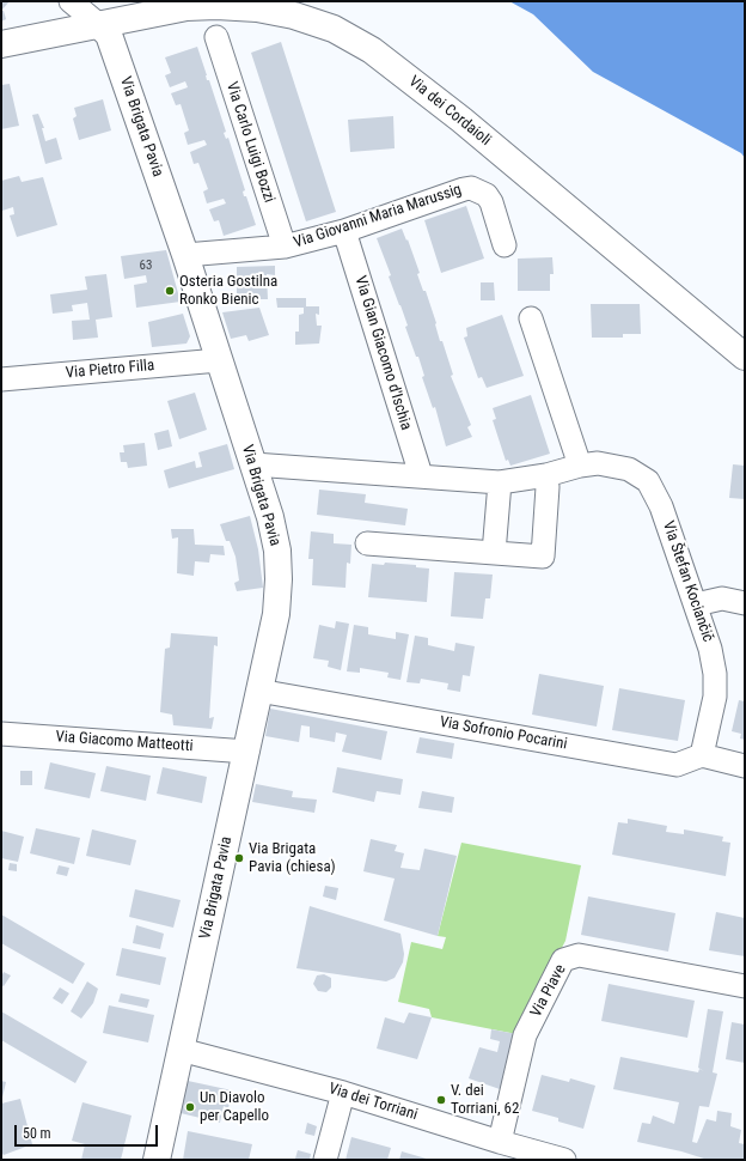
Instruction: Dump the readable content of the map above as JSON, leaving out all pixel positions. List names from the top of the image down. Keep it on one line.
{"streets":{"street":["Via dei Cordaioli","Via Brigata Pavia","Via Carlo Luigi Bozzi","Via Giovanni Maria Marussig","Via Gian Giacomo d'Ischia","Via Pietro Filla","Via Štefan Kociančič","Via Sofronio Pocarini","Via Giacomo Matteotti","Via Piave","Via dei Torriani"]},"crossings":[["Via dei Cordaioli","Via Brigata Pavia"],["Via Brigata Pavia","Via Giovanni Maria Marussig"],["Via Brigata Pavia","Via Pietro Filla"],["Via Brigata Pavia","Via Štefan Kociančič"],["Via Brigata Pavia","Via Sofronio Pocarini"],["Via Brigata Pavia","Via Giacomo Matteotti"],["Via Brigata Pavia","Via dei Torriani"],["Via Carlo Luigi Bozzi","Via Giovanni Maria Marussig"],["Via Giovanni Maria Marussig","Via Gian Giacomo d'Ischia"],["Via Gian Giacomo d'Ischia","Via Štefan Kociančič"],["Via Štefan Kociančič","Via Sofronio Pocarini"],["Via Piave","Via dei Torriani"]],"places":["Osteria Gostilna Ronko Bienic","Via Brigata Pavia (chiesa)","V. dei Torriani, 62","Un Diavolo per Capello"],"house_numbers":["63"],"scale_bar":"50 m"}
